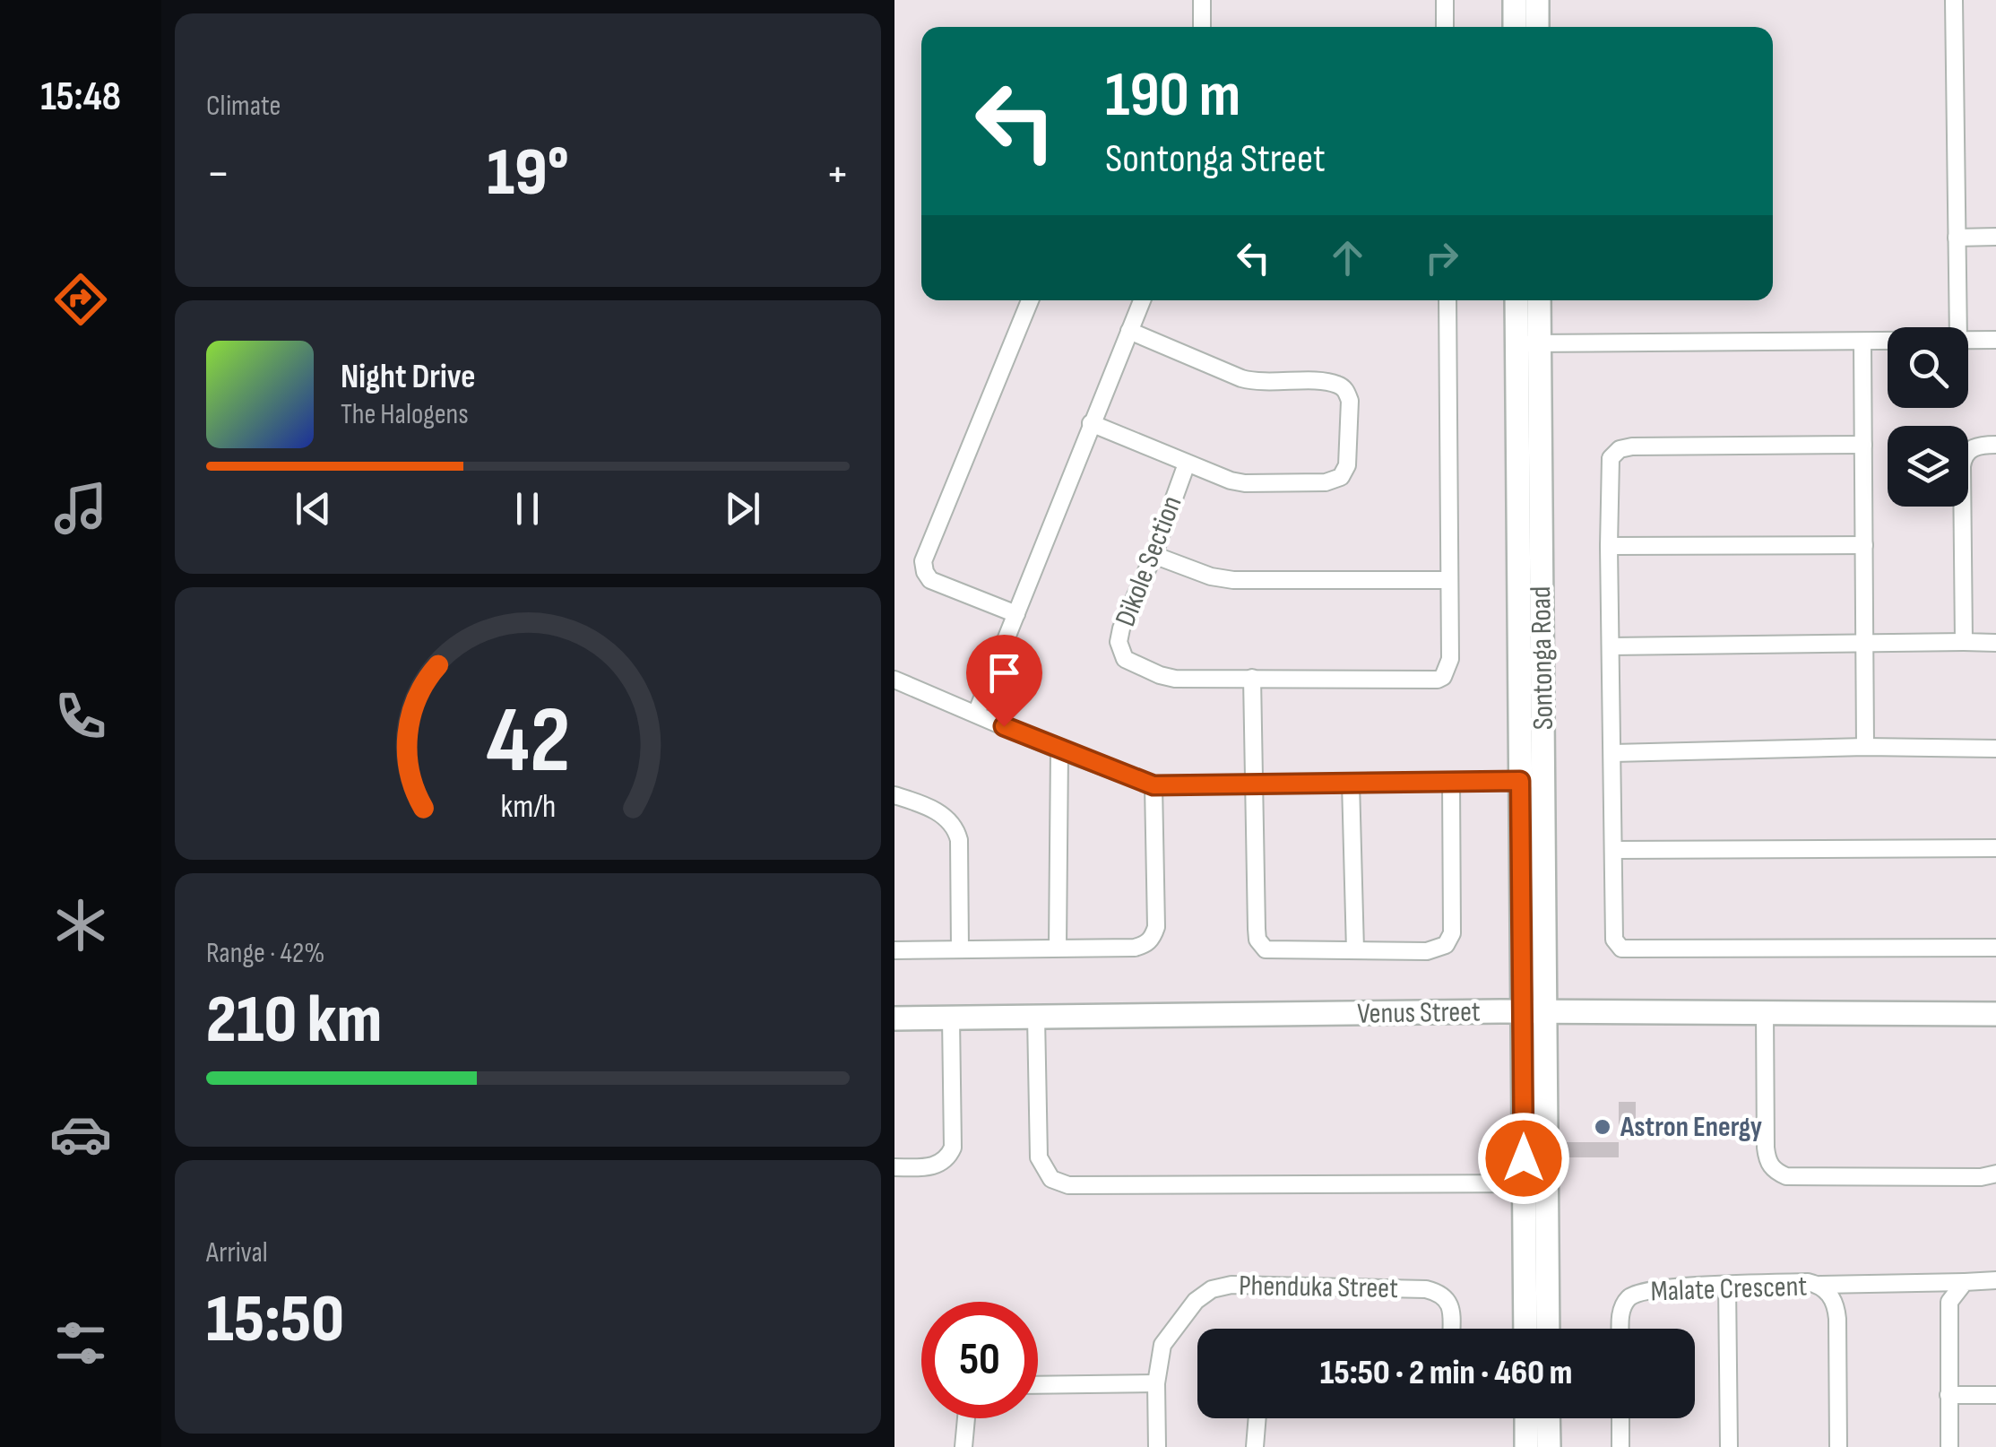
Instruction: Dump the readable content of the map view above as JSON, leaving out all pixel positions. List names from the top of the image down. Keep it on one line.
{"streets":{"main road":["Sontonga Road","Venus Street"],"street":["Dikole Section","Phenduka Street","Malate Crescent"]},"crossings":[["Sontonga Road","Venus Street"]],"places":["Astron Energy"],"page":{"tabs":"15:48","tile":["Climate",["Range · 42%","210 km"],["Arrival","15:50"]],"turn":["190 m","Sontonga Street"],"heat":["−","19°","+"],"song":["Night Drive","The Halogens"],"limit":"50","trip":"15:50 · 2 min · 460 m","gauge":["42","km/h"]}}
